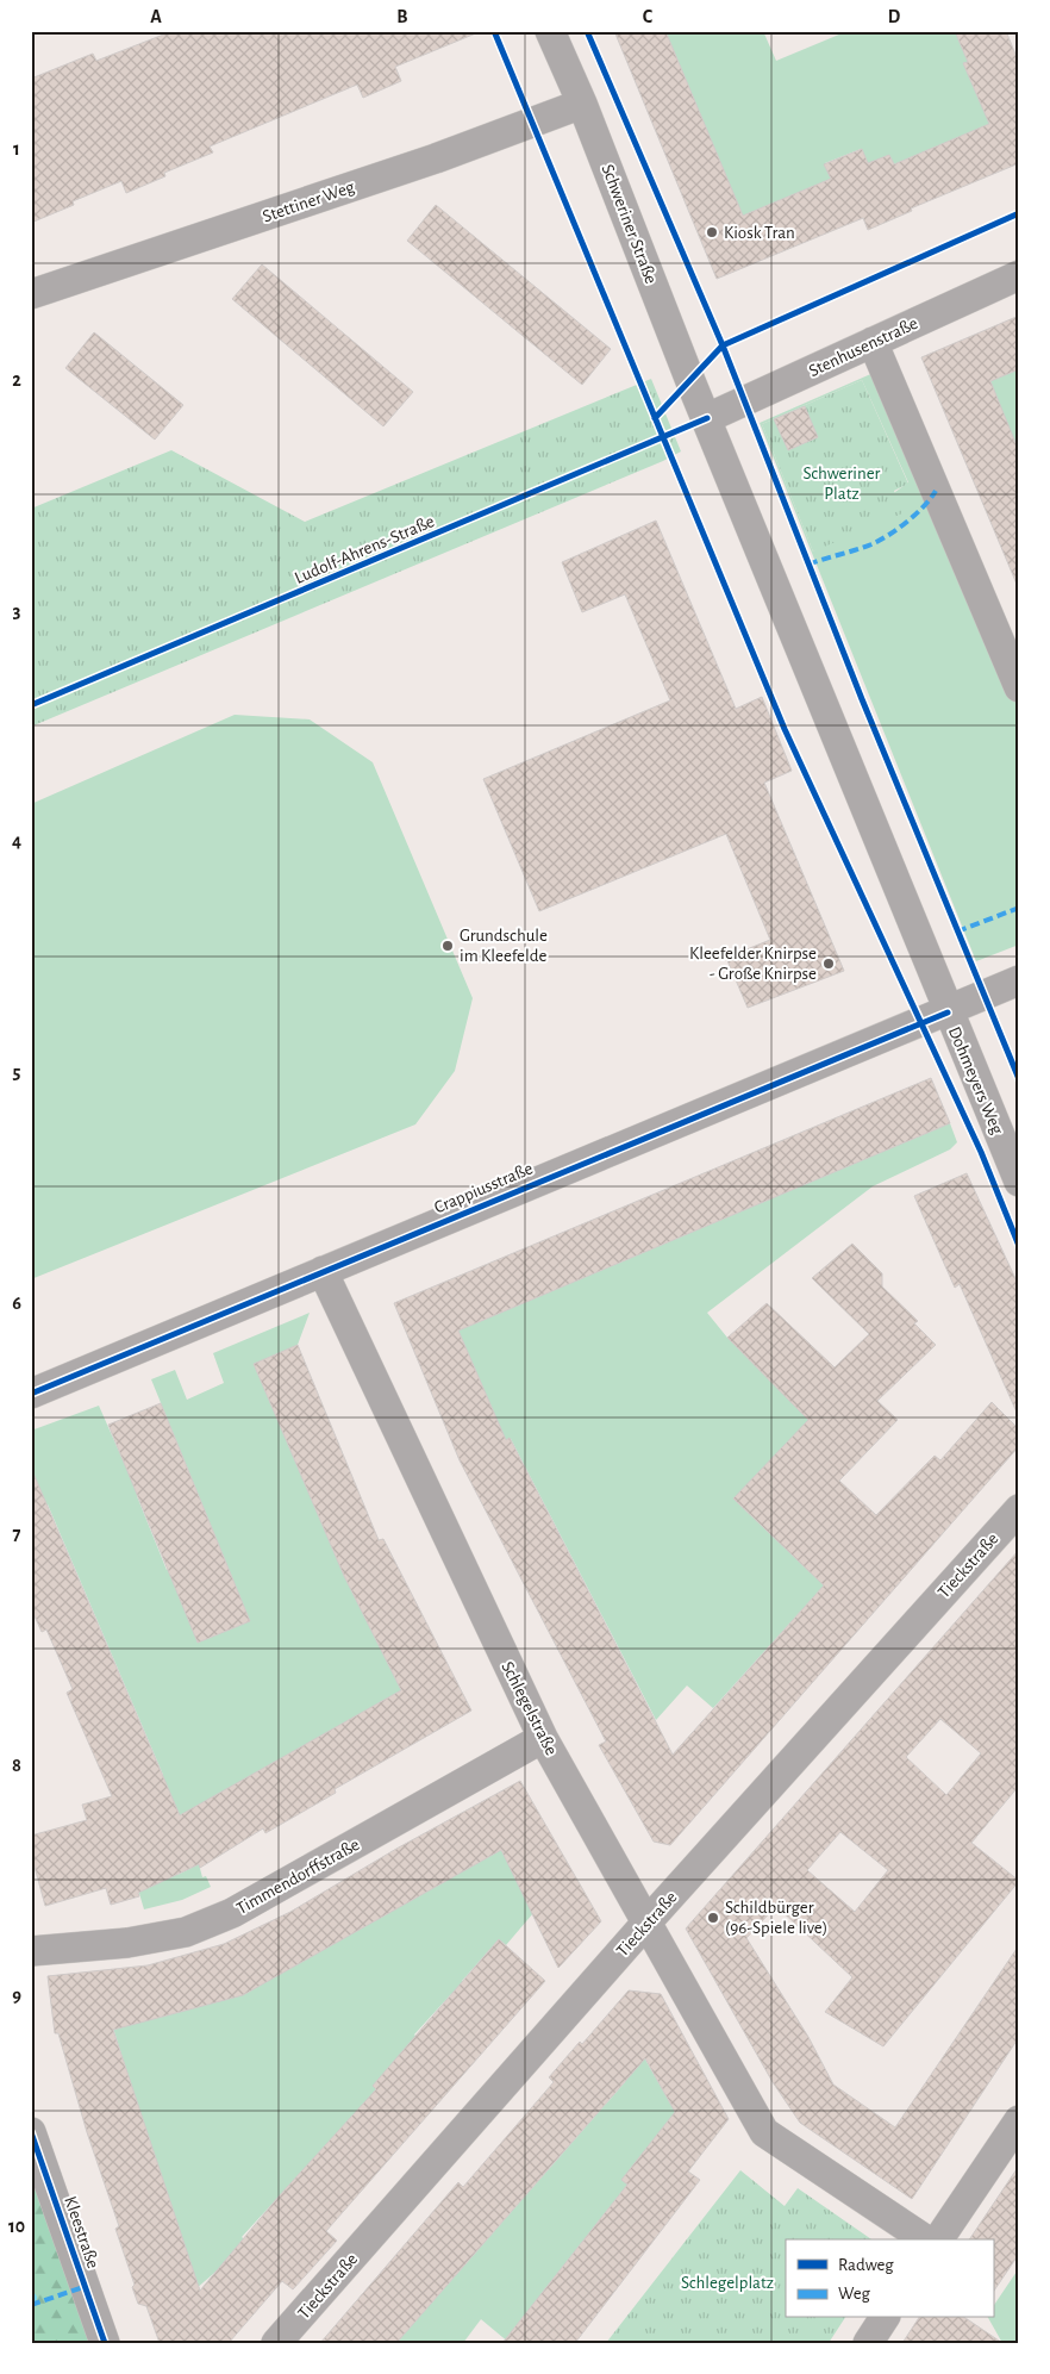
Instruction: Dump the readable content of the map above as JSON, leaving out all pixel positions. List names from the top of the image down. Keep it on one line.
{"streets":{"street":["Stettiner Weg","Schweriner Straße","Stenhusenstraße","Dohmeyers Weg","Crappiusstraße","Tieckstraße","Schlegelstraße","Timmendorffstraße","Kleestraße"],"cycle path":["Ludolf-Ahrens-Straße"]},"crossings":[["Stettiner Weg","Schweriner Straße"],["Schweriner Straße","Stenhusenstraße"],["Dohmeyers Weg","Crappiusstraße"],["Crappiusstraße","Schlegelstraße"],["Tieckstraße","Schlegelstraße"],["Schlegelstraße","Timmendorffstraße"]],"parks":["Schweriner Platz","Schlegelplatz"],"places":["Kiosk Tran","Grundschule im Kleefelde","Kleefelder Knirpse - Große Knirpse","Schildbürger (96-Spiele live)"],"legend":["Radweg","Weg"],"grid":{"columns":["A","B","C","D"],"rows":["1","2","3","4","5","6","7","8","9","10"]}}
